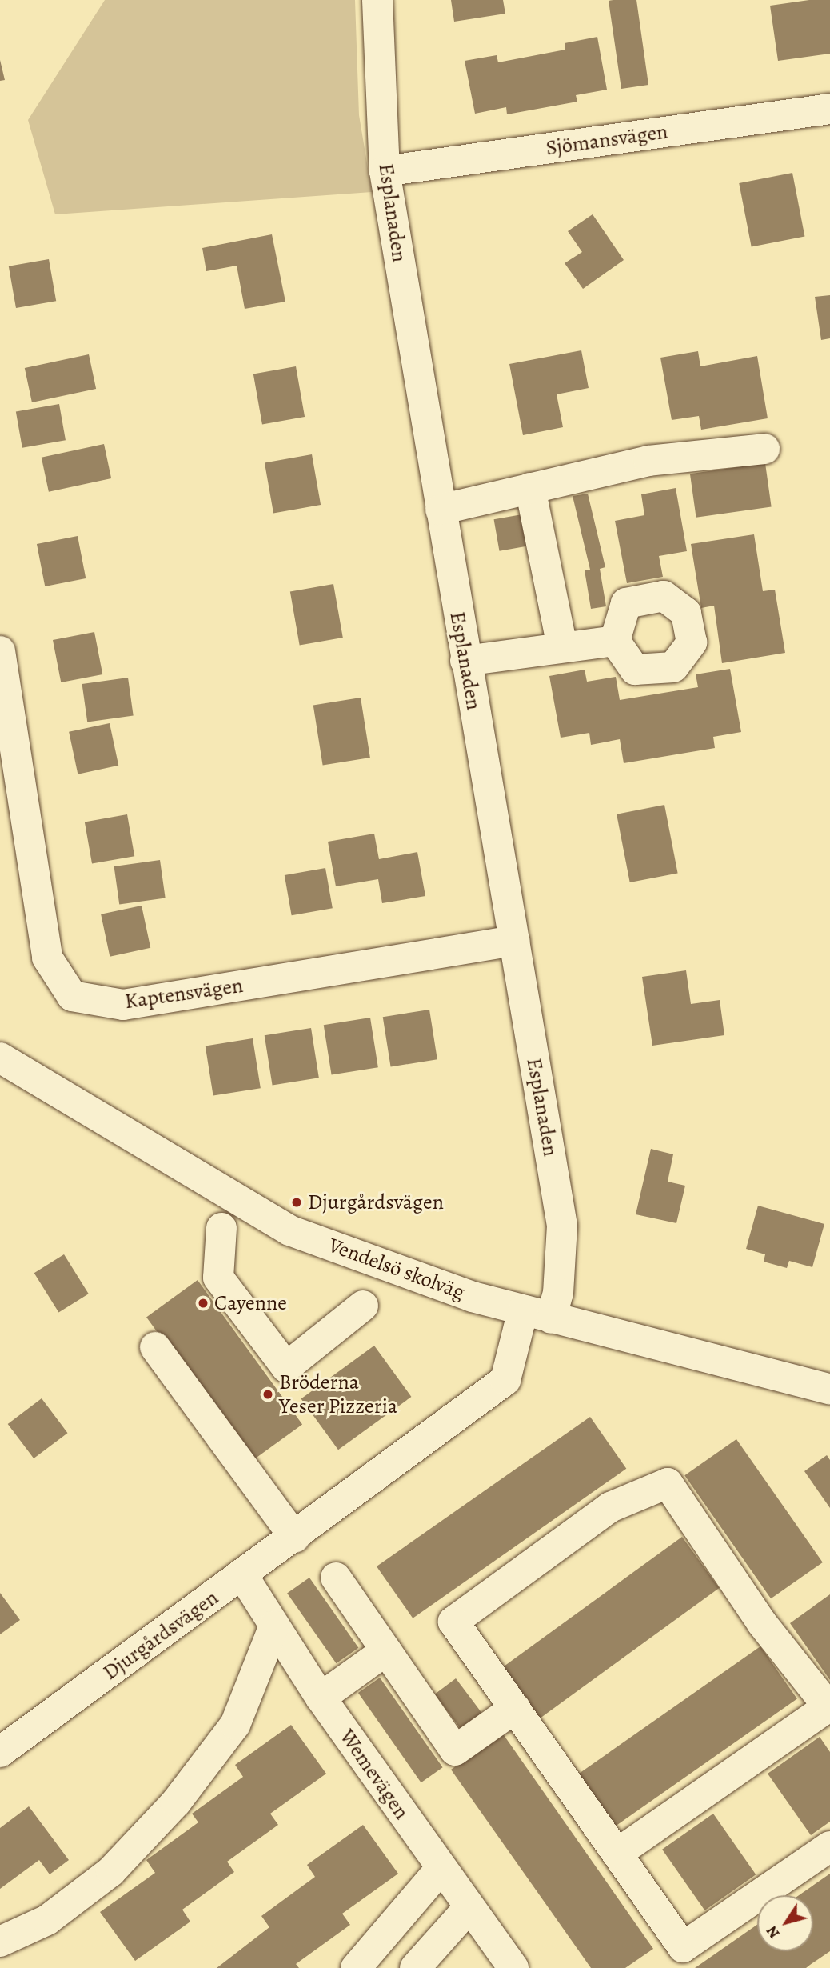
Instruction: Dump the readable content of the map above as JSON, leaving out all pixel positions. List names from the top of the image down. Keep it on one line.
{"streets":{"street":["Sjömansvägen","Esplanaden","Kaptensvägen","Vendelsö skolväg","Djurgårdsvägen","Wemevägen"]},"crossings":[["Sjömansvägen","Esplanaden"],["Esplanaden","Kaptensvägen"],["Esplanaden","Vendelsö skolväg"],["Esplanaden","Djurgårdsvägen"],["Vendelsö skolväg","Djurgårdsvägen"],["Djurgårdsvägen","Wemevägen"]],"places":["Djurgårdsvägen","Cayenne","Bröderna Yeser Pizzeria"],"north":"bottom left"}
